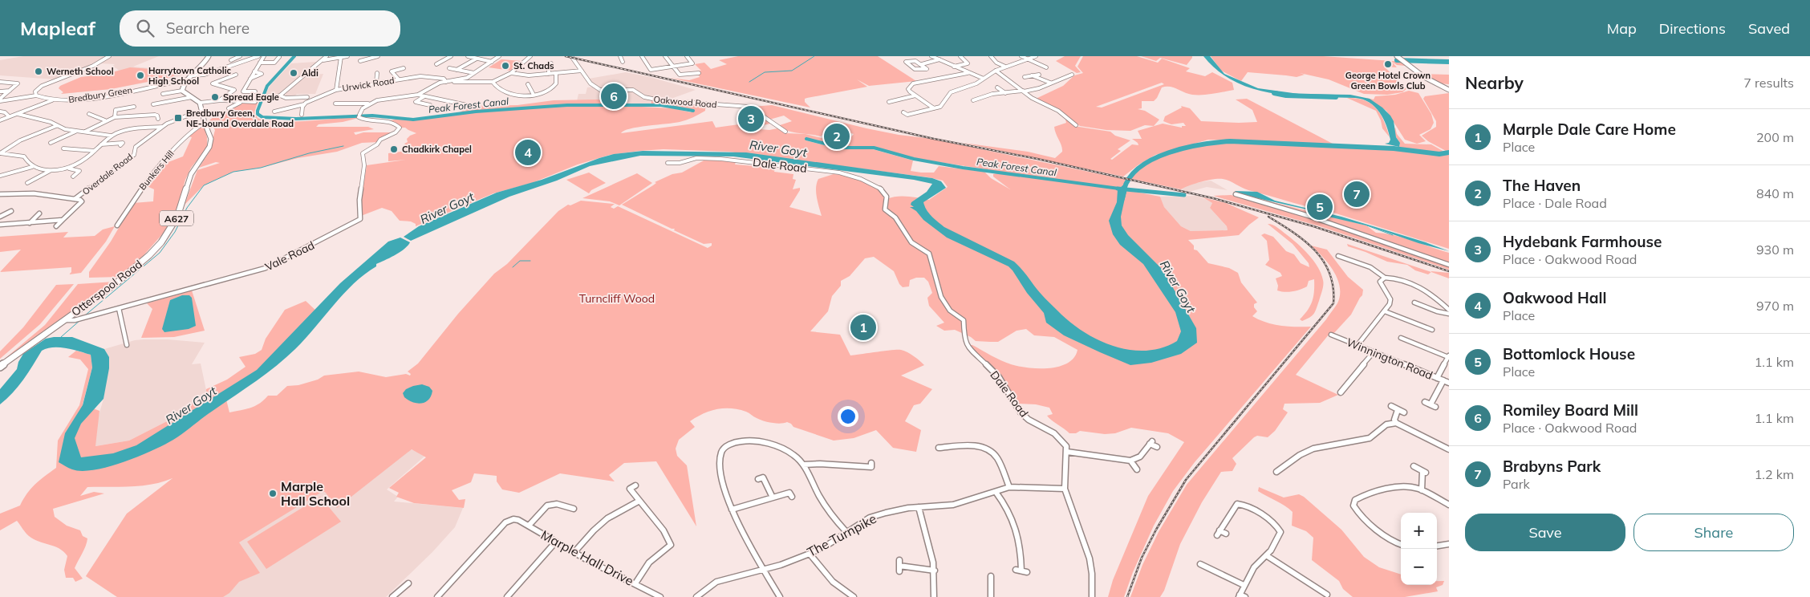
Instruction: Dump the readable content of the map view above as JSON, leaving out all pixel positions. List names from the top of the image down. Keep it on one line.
{"streets":{"main road":["A627","Otterspool Road"],"street":["Urwick Road","Bredbury Green","Oakwood Road","Dale Road","Bunkers Hill","Overdale Road","Vale Road","Winnington Road","The Turnpike","Marple Hall Drive"]},"crossings":[["Bunkers Hill","A627"],["Bunkers Hill","Otterspool Road"],["Overdale Road","A627"],["A627","Otterspool Road"],["Vale Road","Otterspool Road"]],"water":["Peak Forest Canal","River Goyt"],"parks":["Turncliff Wood"],"places":{"other":["George Hotel Crown Green Bowls Club","St. Chads","Werneth School","Aldi","Harrytown Catholic High School","Spread Eagle","Chadkirk Chapel","Marple Hall School"],"transit":["Bredbury Green, NE-bound Overdale Road"]},"page":{"header":"Mapleaf","search":"Search here","nav":["Map","Directions","Saved"],"heading":["Nearby","7 results"],"pins":["6","3","2","4","7","5","1"],"list":[{"mark":"1","name":"Marple Dale Care Home","note":"Place","value":"200 m"},{"mark":"2","name":"The Haven","note":"Place · Dale Road","value":"840 m"},{"mark":"3","name":"Hydebank Farmhouse","note":"Place · Oakwood Road","value":"930 m"},{"mark":"4","name":"Oakwood Hall","note":"Place","value":"970 m"},{"mark":"5","name":"Bottomlock House","note":"Place","value":"1.1 km"},{"mark":"6","name":"Romiley Board Mill","note":"Place · Oakwood Road","value":"1.1 km"},{"mark":"7","name":"Brabyns Park","note":"Park","value":"1.2 km"}],"buttons":["Save","Share"],"map_buttons":["+","−"]}}
